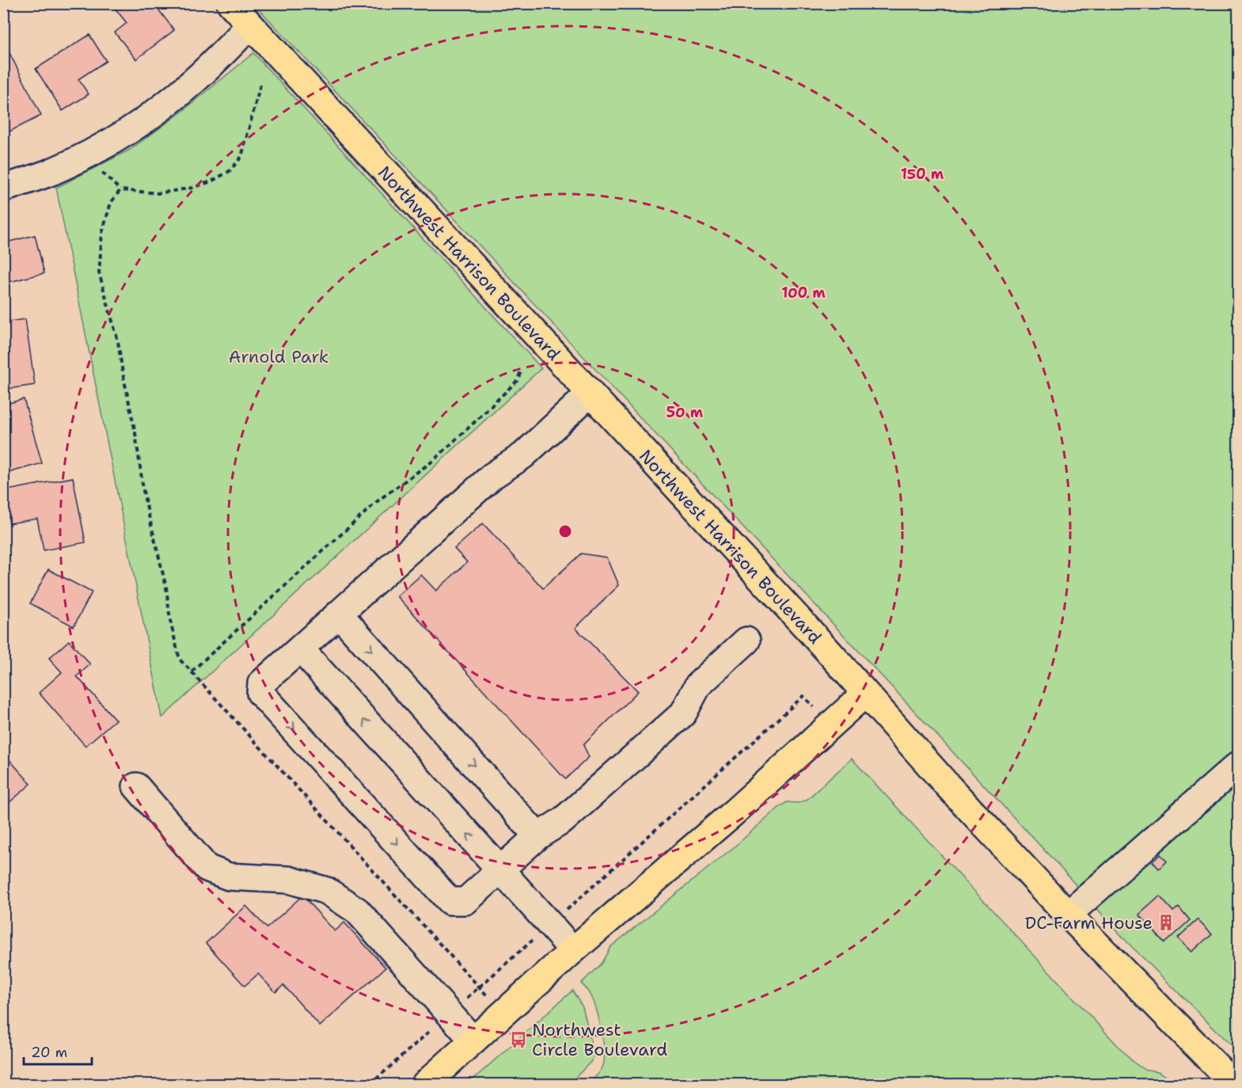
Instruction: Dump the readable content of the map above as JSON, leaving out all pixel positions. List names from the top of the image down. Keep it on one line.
{"streets":{"main road":["Northwest Harrison Boulevard"]},"parks":["Arnold Park"],"places":{"building":["DC-Farm House"],"bus stop":["Northwest Circle Boulevard"]},"scale_bar":"20 m","rings":["150 m","100 m","50 m"]}
